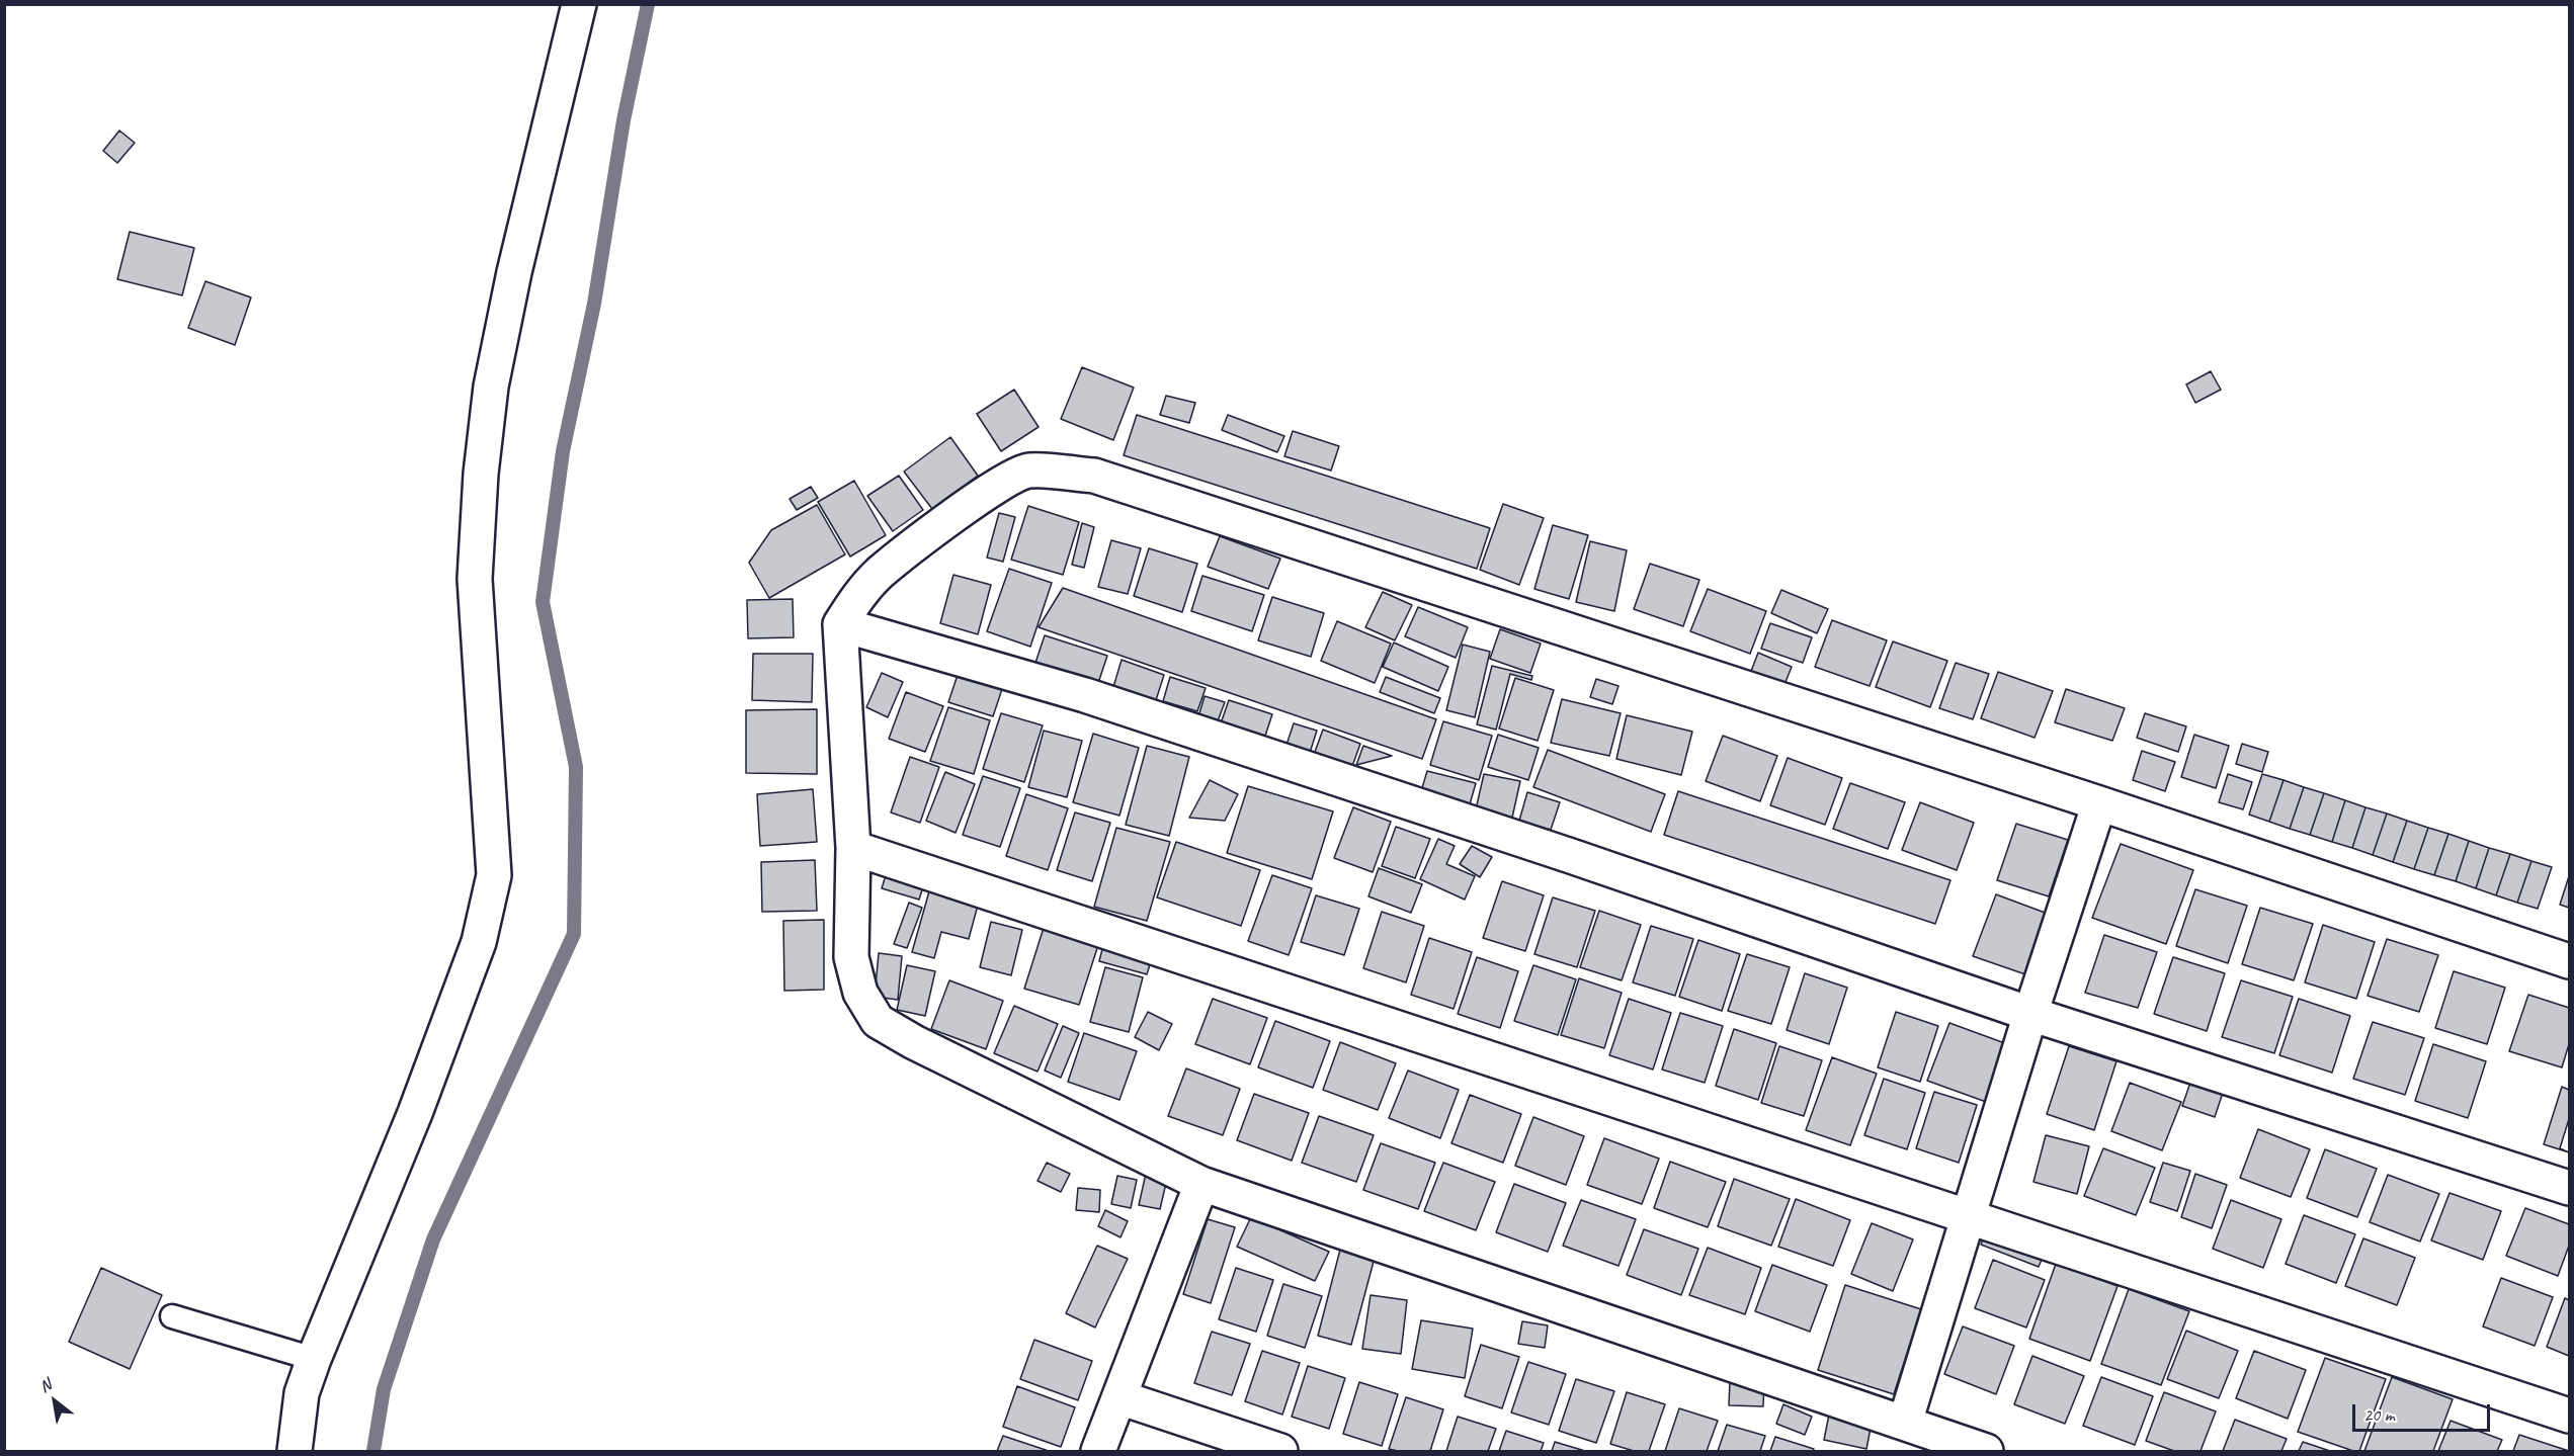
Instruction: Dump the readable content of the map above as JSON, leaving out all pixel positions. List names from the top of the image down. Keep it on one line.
{"scale_bar":"20 m","north":"top left"}
